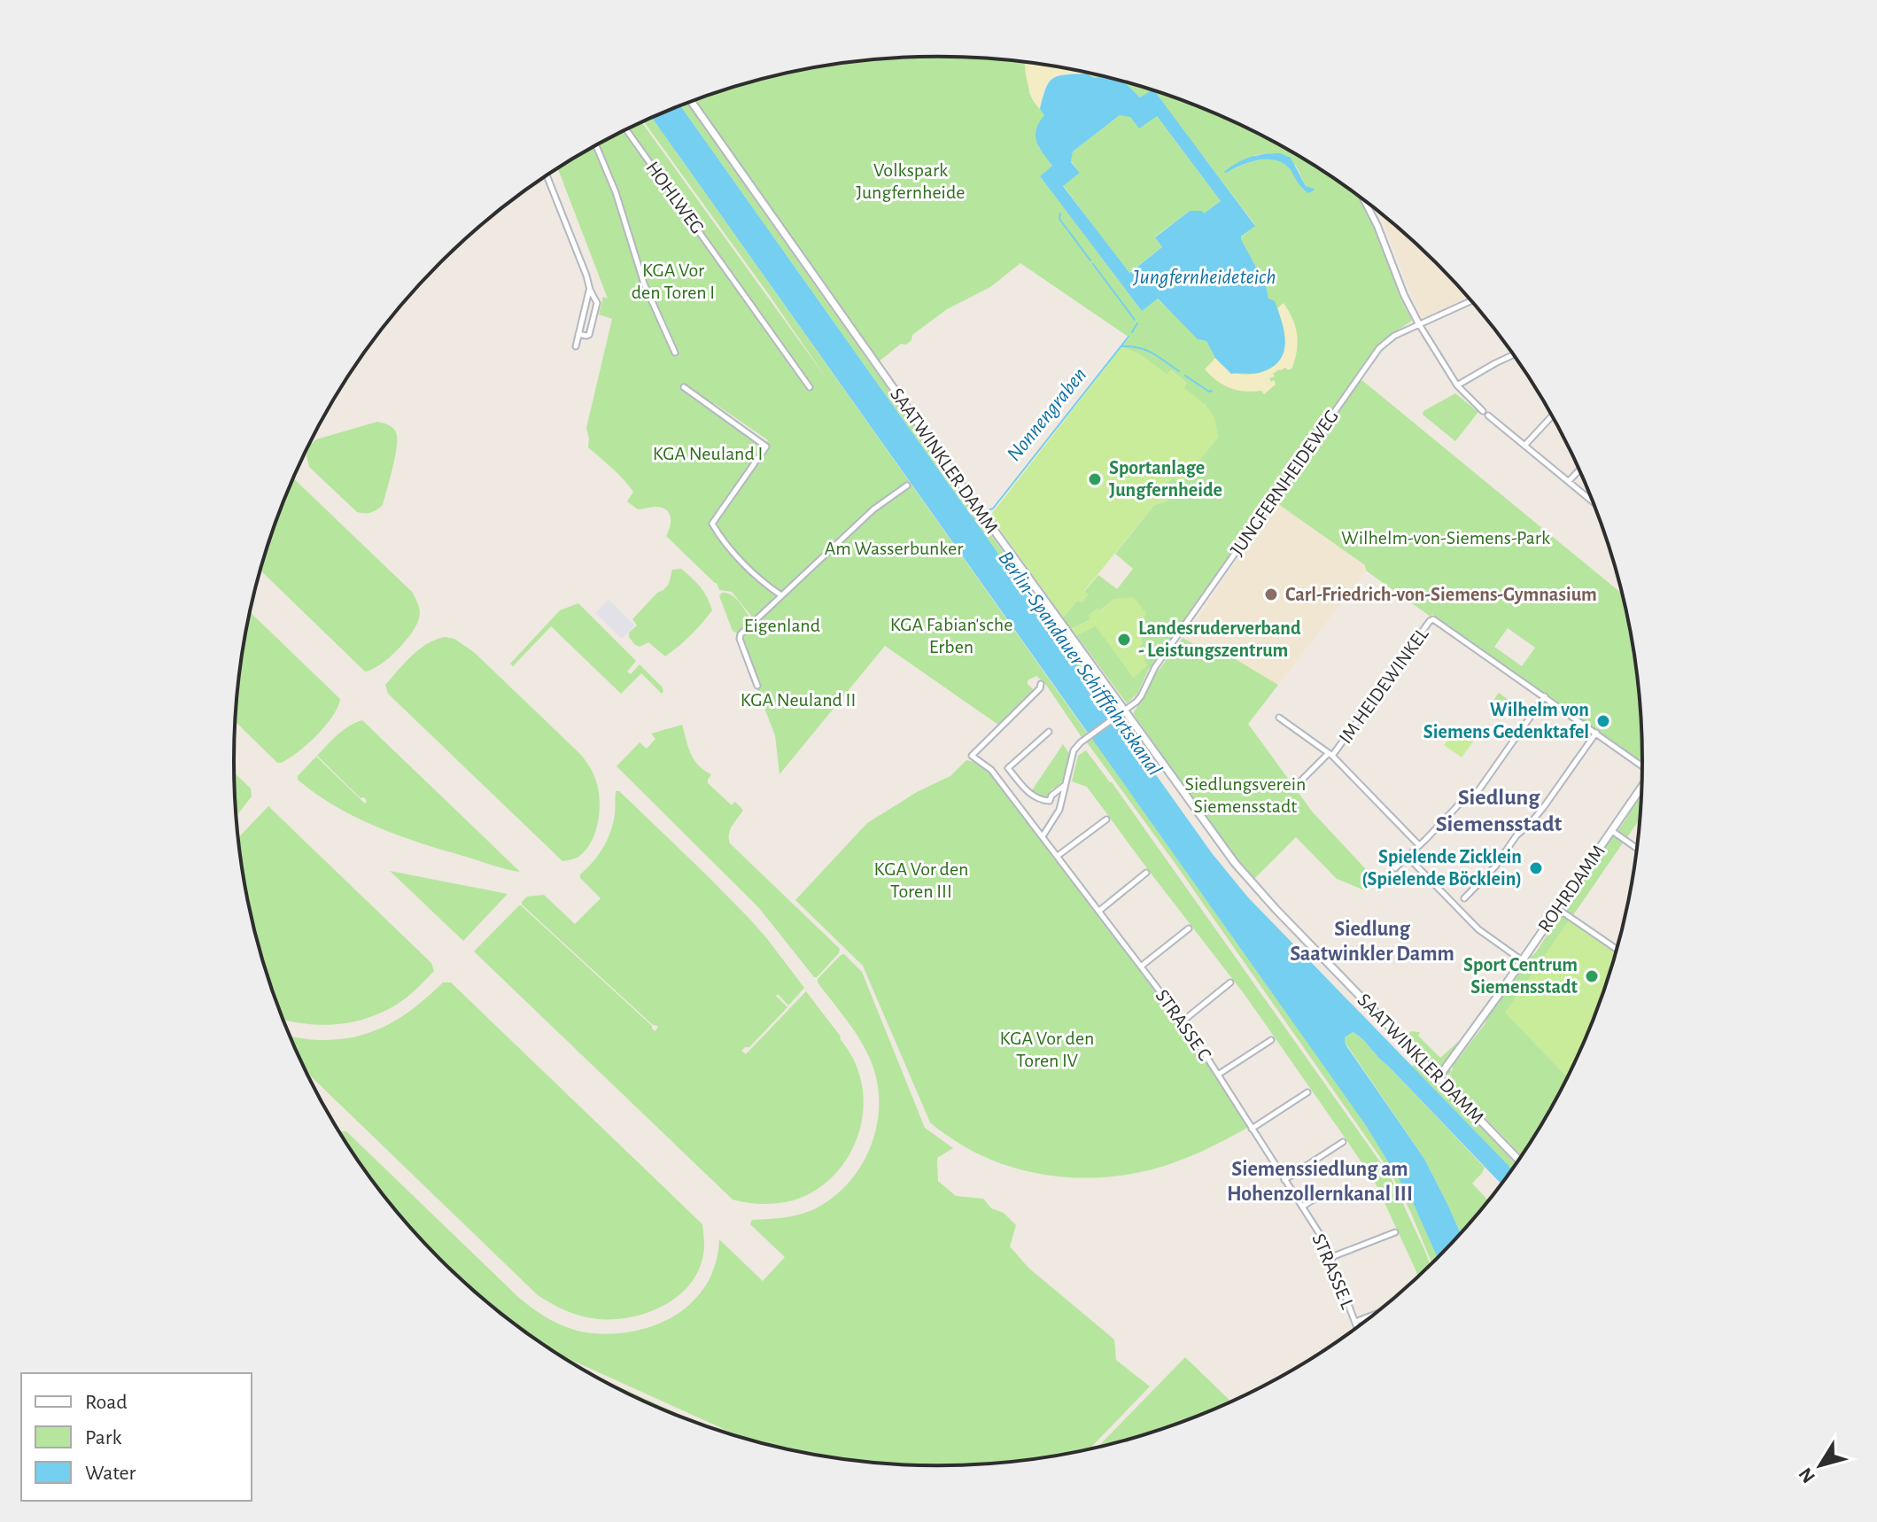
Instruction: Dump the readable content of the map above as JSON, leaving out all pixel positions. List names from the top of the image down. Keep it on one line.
{"streets":{"main road":["SAATWINKLER DAMM","ROHRDAMM"],"street":["HOHLWEG","JUNGFERNHEIDEWEG","IM HEIDEWINKEL","STRASSE C","STRASSE L"]},"crossings":[["SAATWINKLER DAMM","JUNGFERNHEIDEWEG"],["SAATWINKLER DAMM","ROHRDAMM"],["STRASSE C","STRASSE L"]],"districts":["Siedlung Siemensstadt","Siedlung Saatwinkler Damm","Siemenssiedlung am Hohenzollernkanal III"],"water":["Jungfernheideteich","Nonnengraben","Berlin-Spandauer Schifffahrtskanal"],"parks":["Volkspark Jungfernheide","KGA Vor den Toren I","KGA Neuland I","Wilhelm-von-Siemens-Park","Am Wasserbunker","KGA Fabian'sche Erben","Eigenland","KGA Neuland II","Siedlungsverein Siemensstadt","KGA Vor den Toren III","KGA Vor den Toren IV"],"places":["Sportanlage Jungfernheide","Carl-Friedrich-von-Siemens-Gymnasium","Landesruderverband - Leistungszentrum","Wilhelm von Siemens Gedenktafel","Spielende Zicklein (Spielende Böcklein)","Sport Centrum Siemensstadt"],"legend":["Road","Park","Water"],"north":"bottom left"}
